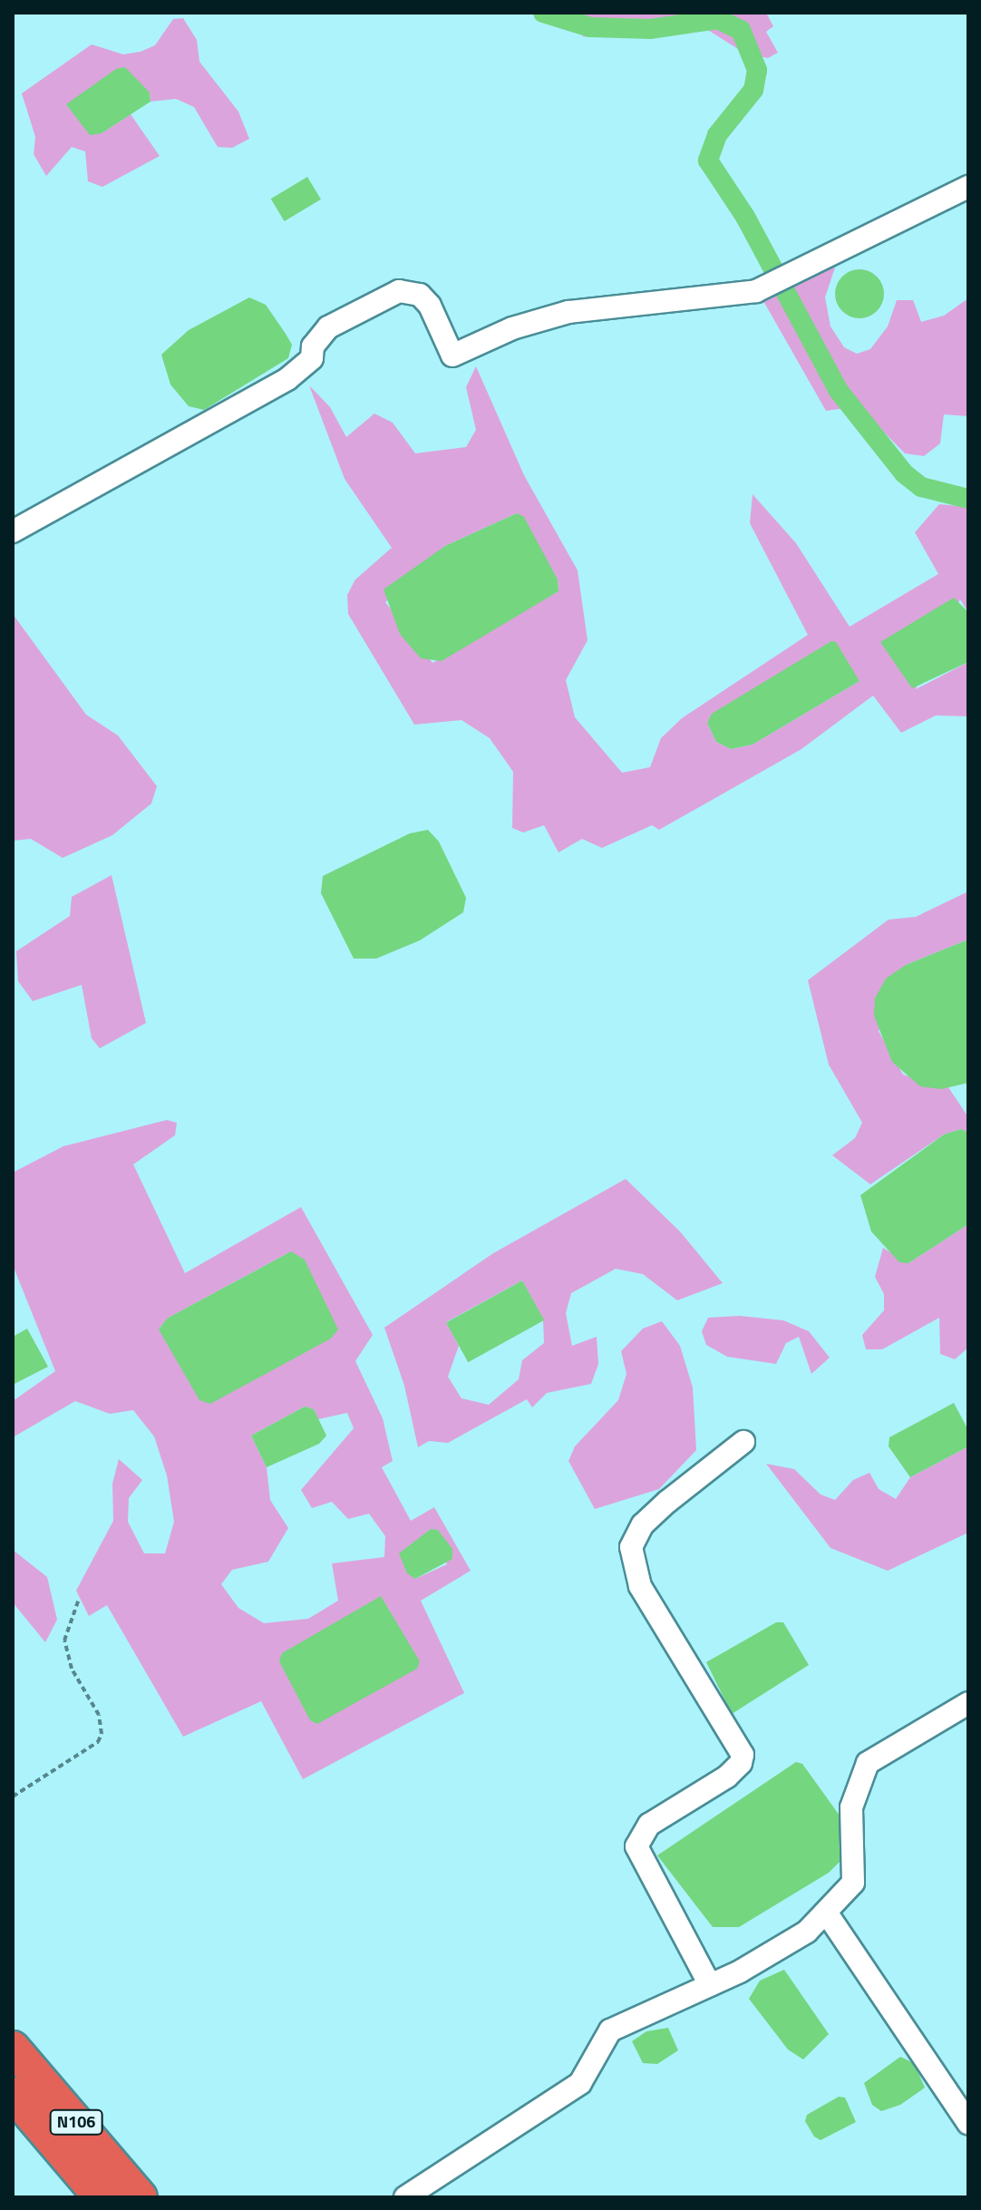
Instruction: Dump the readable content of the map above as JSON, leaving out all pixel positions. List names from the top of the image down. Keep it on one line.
{"streets":{"highway":["N106"]}}
